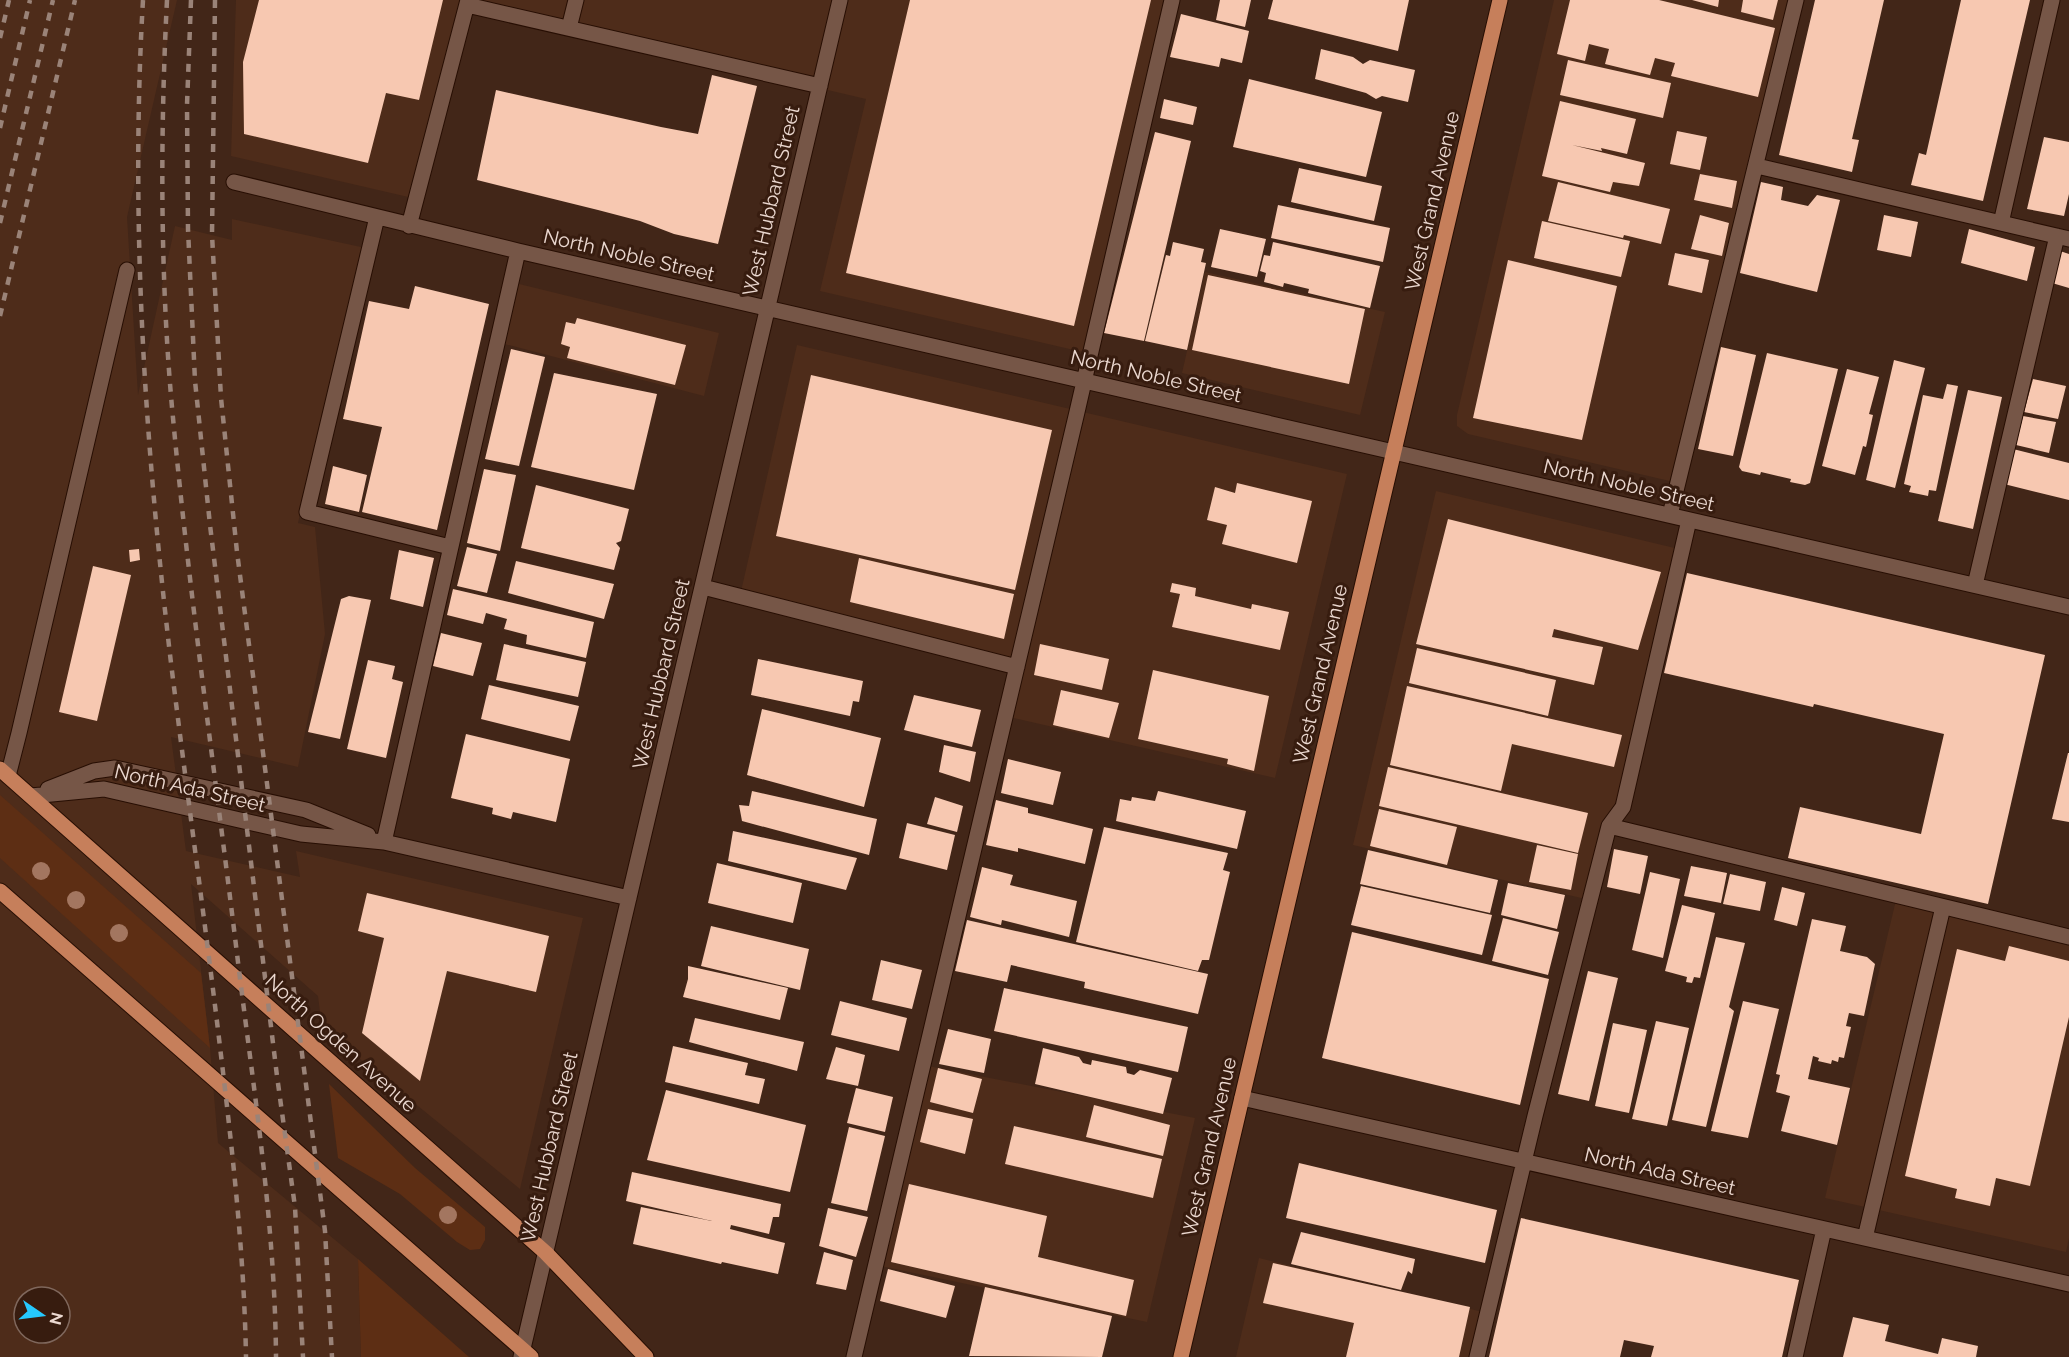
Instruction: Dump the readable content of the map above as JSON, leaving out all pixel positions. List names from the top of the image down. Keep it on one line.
{"streets":{"main road":["West Grand Avenue","North Ogden Avenue"],"street":["West Hubbard Street","North Noble Street","North Ada Street"]},"crossings":[["West Hubbard Street","North Noble Street"],["West Hubbard Street","North Ada Street"],["West Hubbard Street","North Ogden Avenue"],["West Grand Avenue","North Noble Street"],["West Grand Avenue","North Ada Street"],["North Ada Street","North Ogden Avenue"]],"north":"right"}
